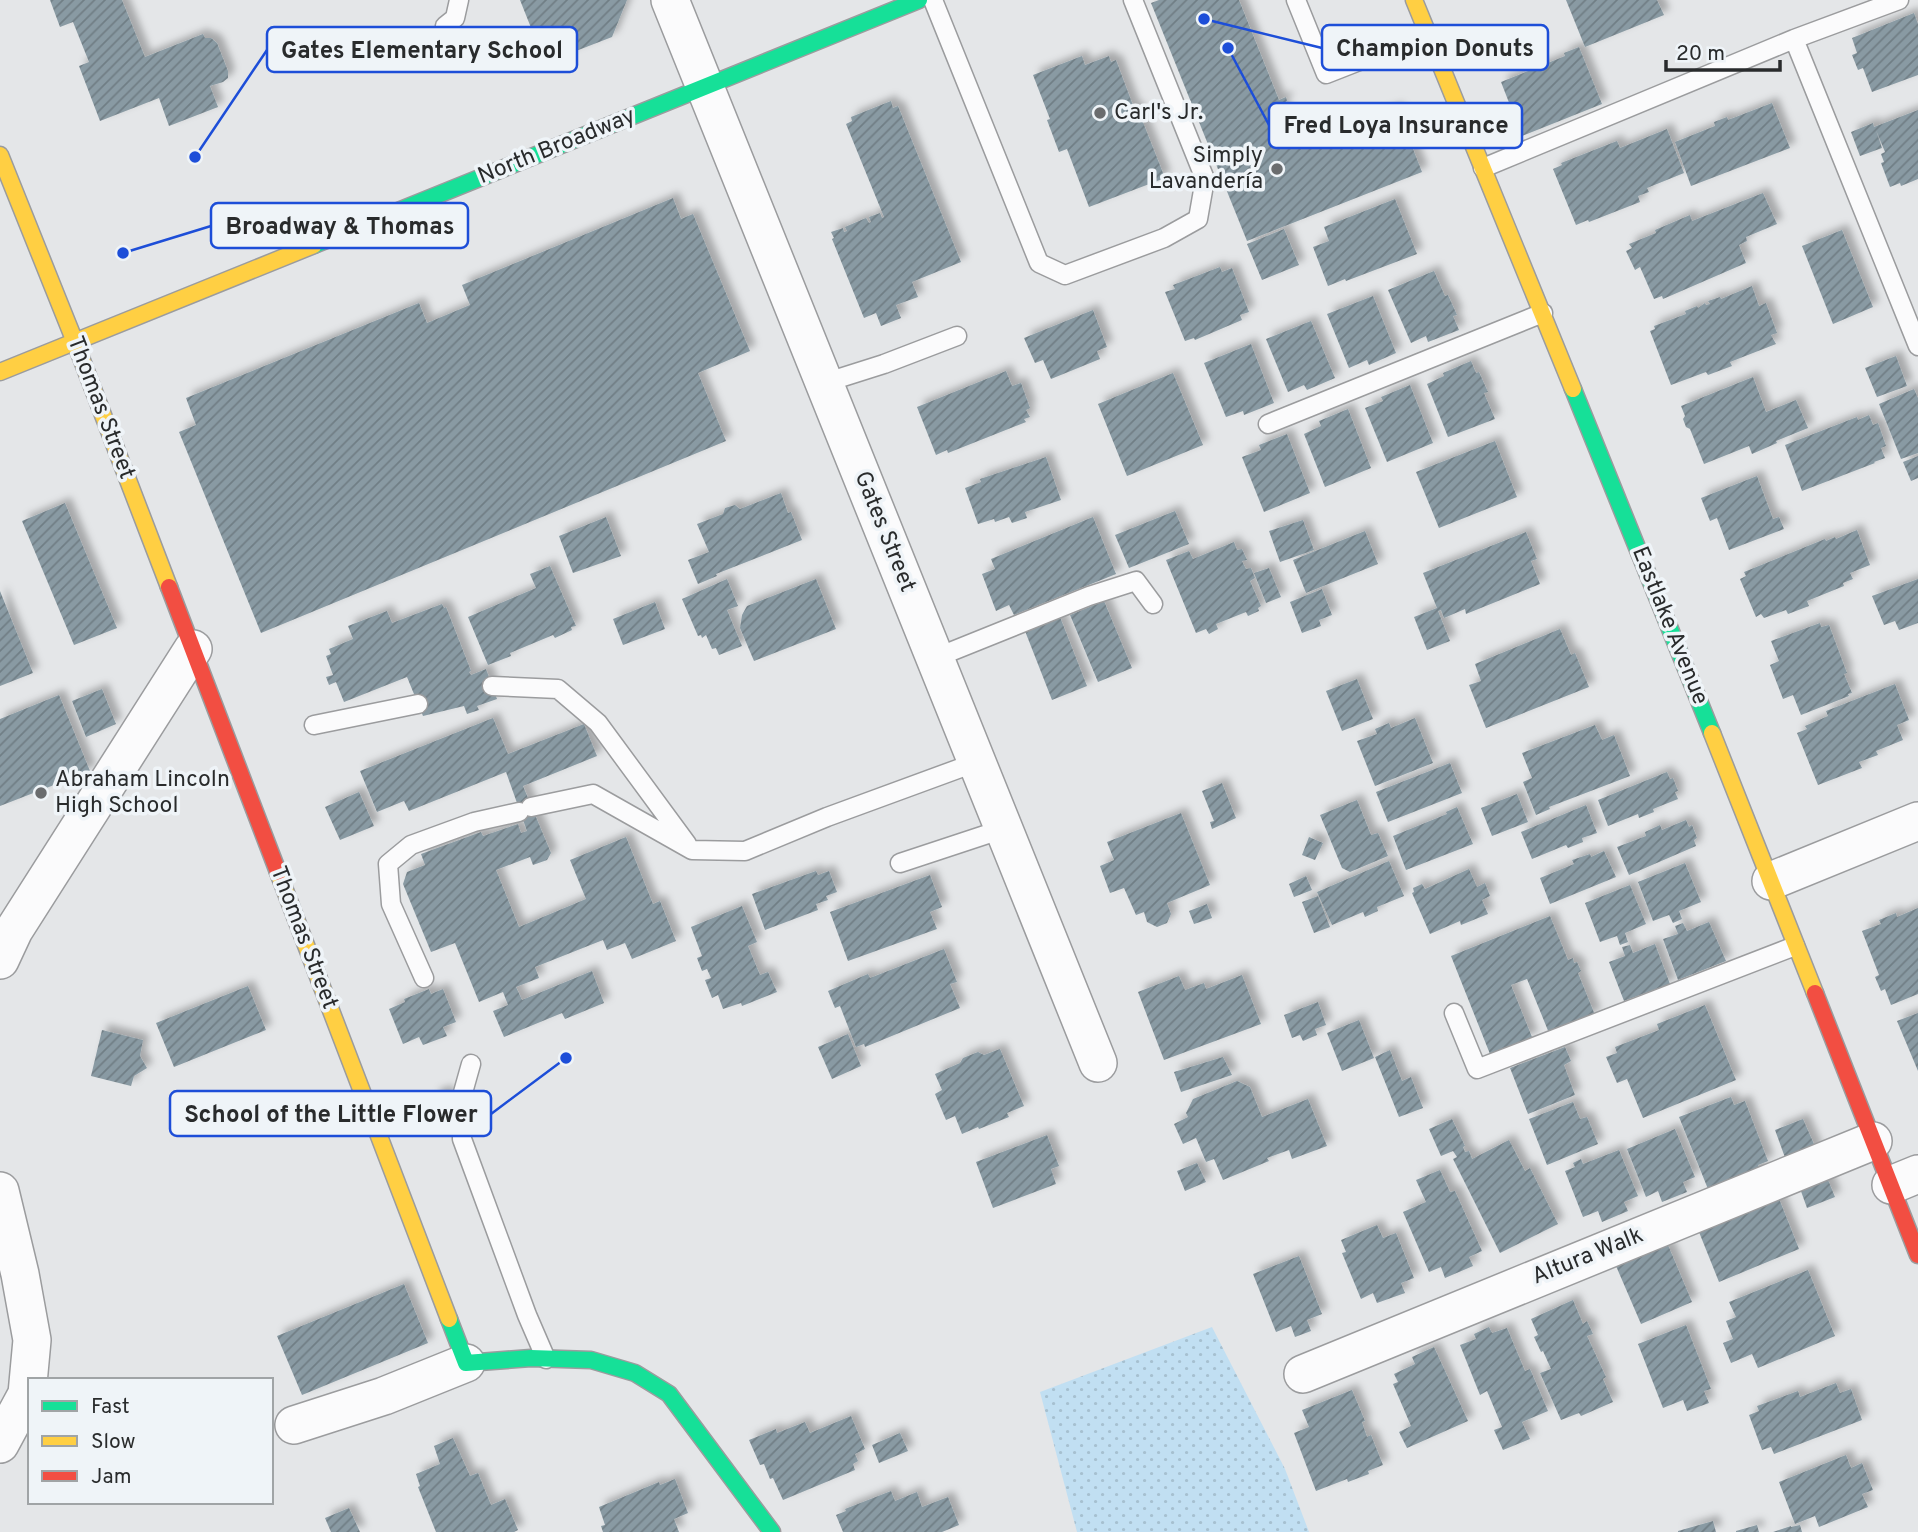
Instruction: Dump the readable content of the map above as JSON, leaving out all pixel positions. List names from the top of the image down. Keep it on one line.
{"streets":{"street":["North Broadway","Thomas Street","Gates Street","Eastlake Avenue","Altura Walk"]},"crossings":[["North Broadway","Thomas Street"],["North Broadway","Gates Street"],["Eastlake Avenue","Altura Walk"]],"places":["Champion Donuts","Fred Loya Insurance","Carl's Jr.","Gates Elementary School","Simply Lavandería","Broadway & Thomas","Abraham Lincoln High School","School of the Little Flower"],"legend":["Fast","Slow","Jam"],"scale_bar":"20 m"}
